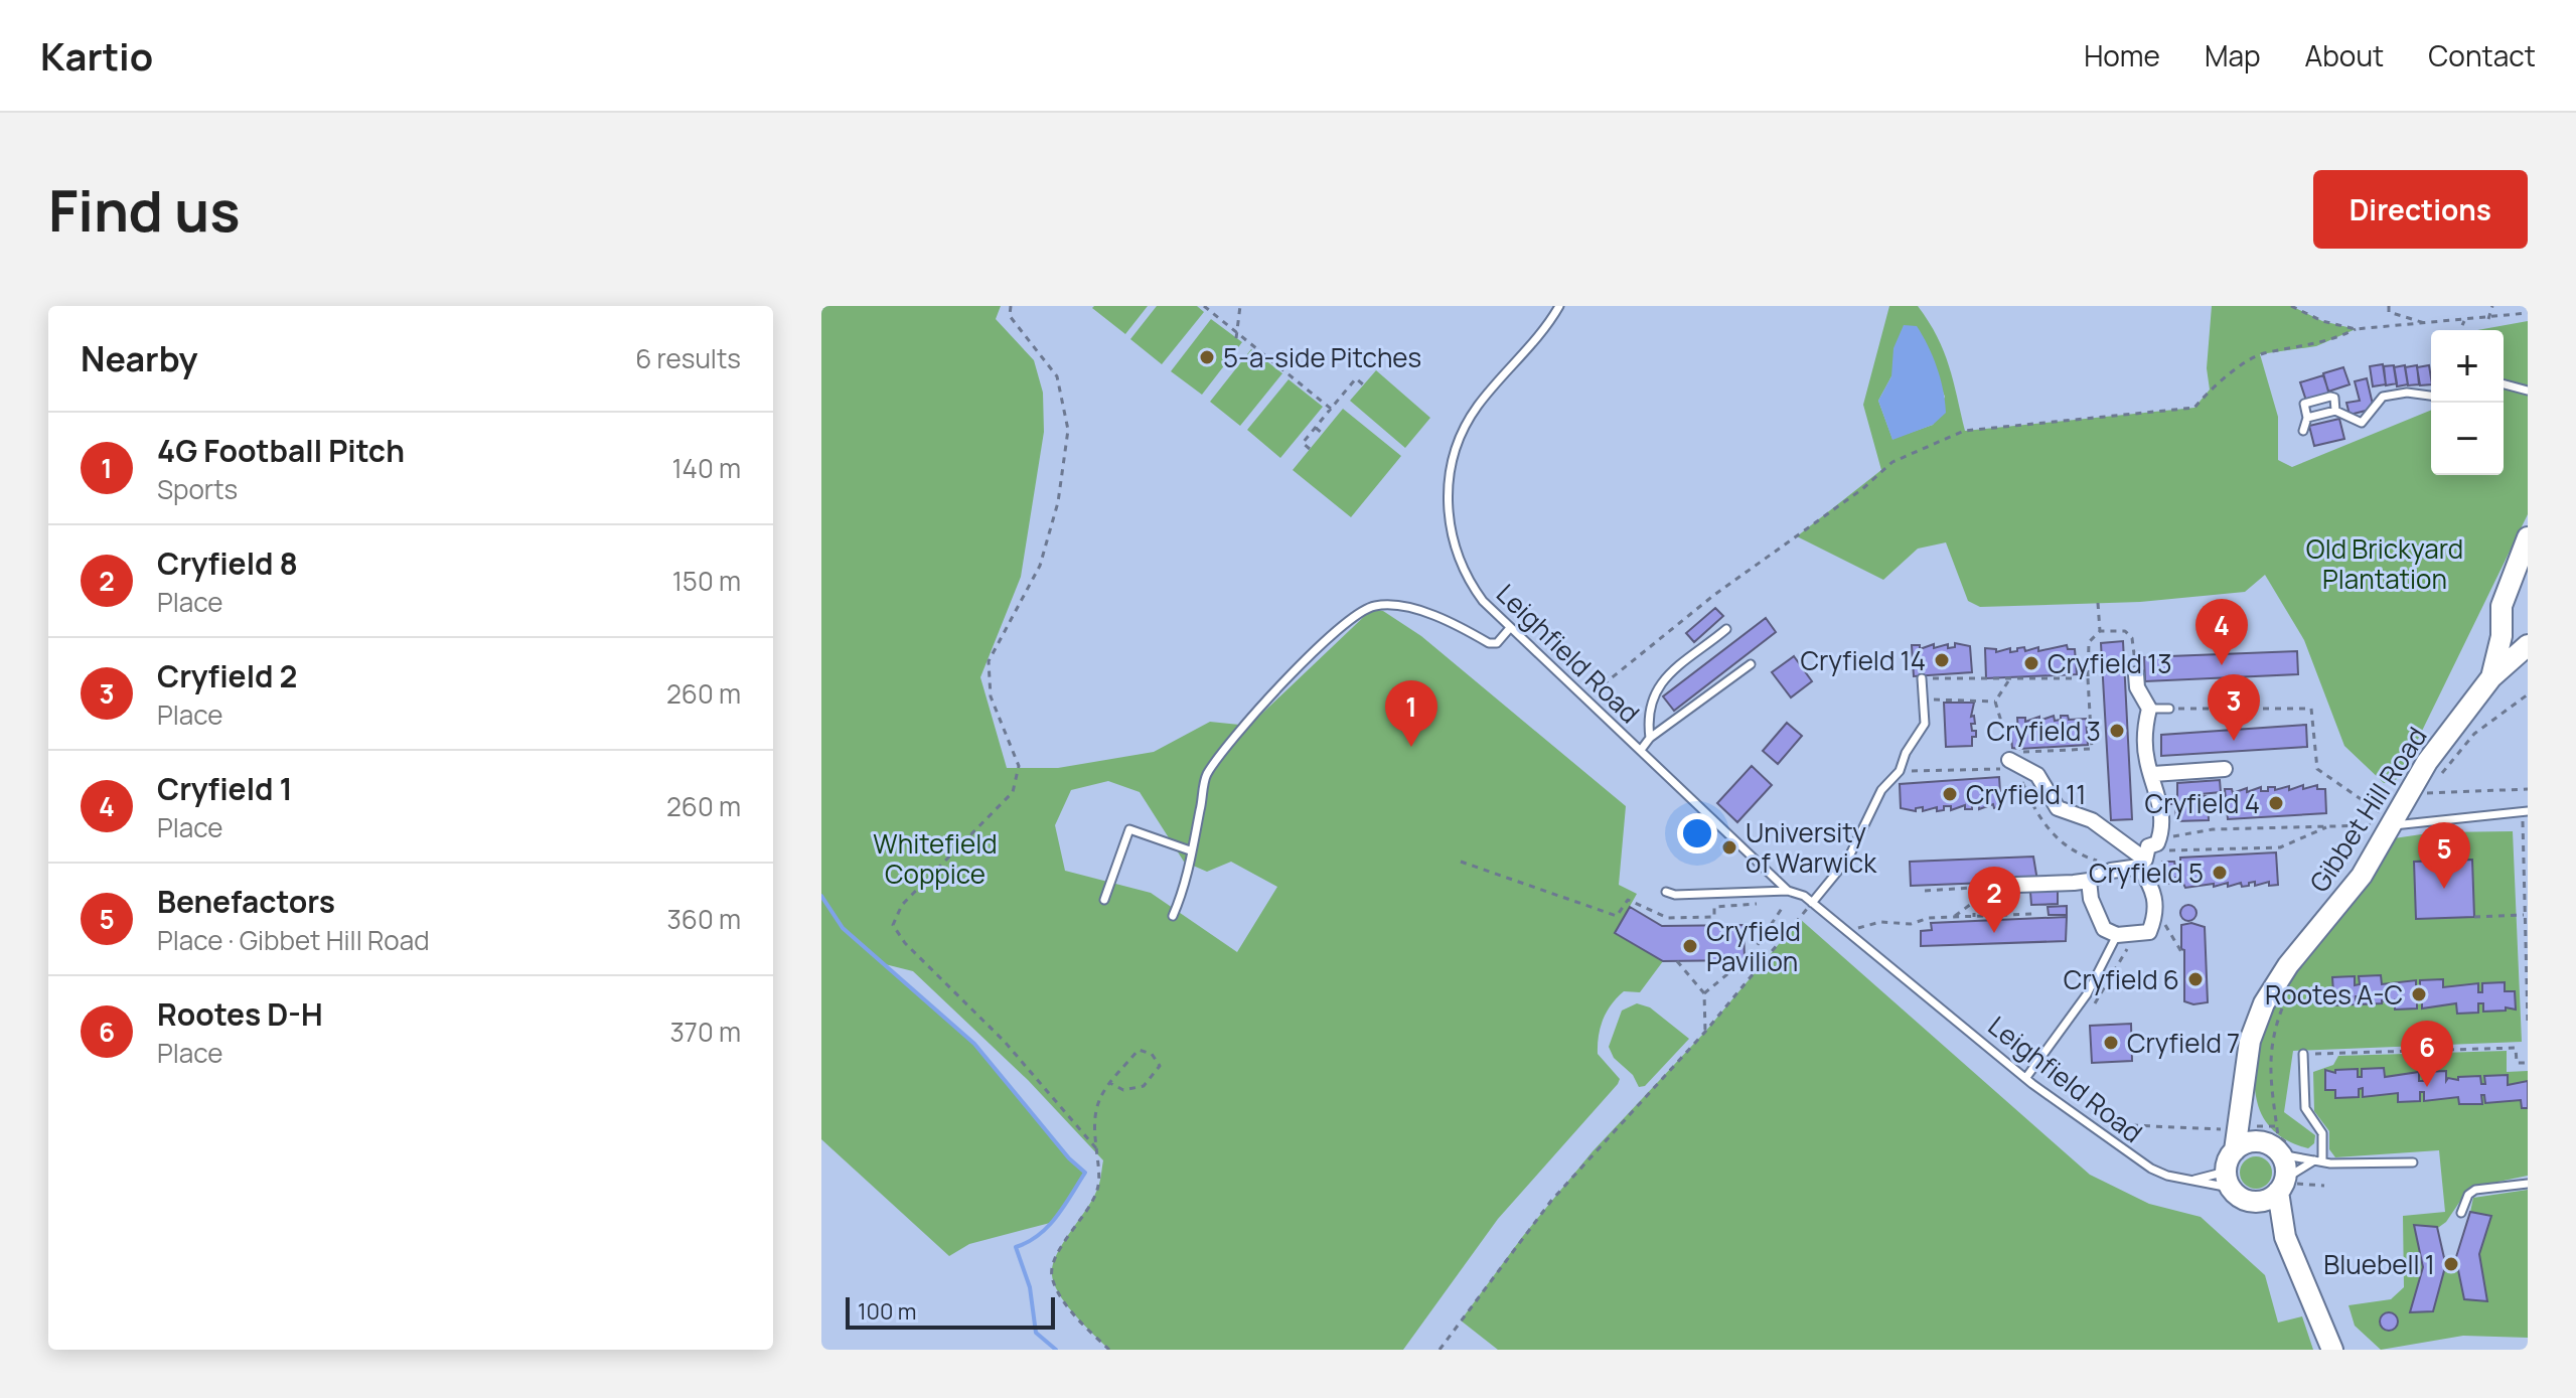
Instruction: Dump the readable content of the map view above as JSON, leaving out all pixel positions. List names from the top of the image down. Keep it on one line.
{"streets":{"street":["Gibbet Hill Road"],"lane":["Leighfield Road"]},"crossings":[["Leighfield Road","Gibbet Hill Road"]],"parks":["Old Brickyard Plantation","Whitefield Coppice"],"places":["5-a-side Pitches","Cryfield 14","Cryfield 13","Cryfield 3","Cryfield 11","Cryfield 4","University of Warwick","Cryfield 5","Cryfield Pavilion","Cryfield 6","Rootes A-C","Cryfield 7","Bluebell 1"],"scale_bar":"100 m","page":{"header":"Kartio","nav":["Home","Map","About","Contact"],"buttons":"Directions","title":"Find us","heading":["Nearby","6 results"],"map_buttons":["+","−"],"list":[{"mark":"1","name":"4G Football Pitch","note":"Sports","value":"140 m"},{"mark":"2","name":"Cryfield 8","note":"Place","value":"150 m"},{"mark":"3","name":"Cryfield 2","note":"Place","value":"260 m"},{"mark":"4","name":"Cryfield 1","note":"Place","value":"260 m"},{"mark":"5","name":"Benefactors","note":"Place · Gibbet Hill Road","value":"360 m"},{"mark":"6","name":"Rootes D-H","note":"Place","value":"370 m"}],"pins":["4","3","1","5","2","6"],"scale":"100 m"}}
